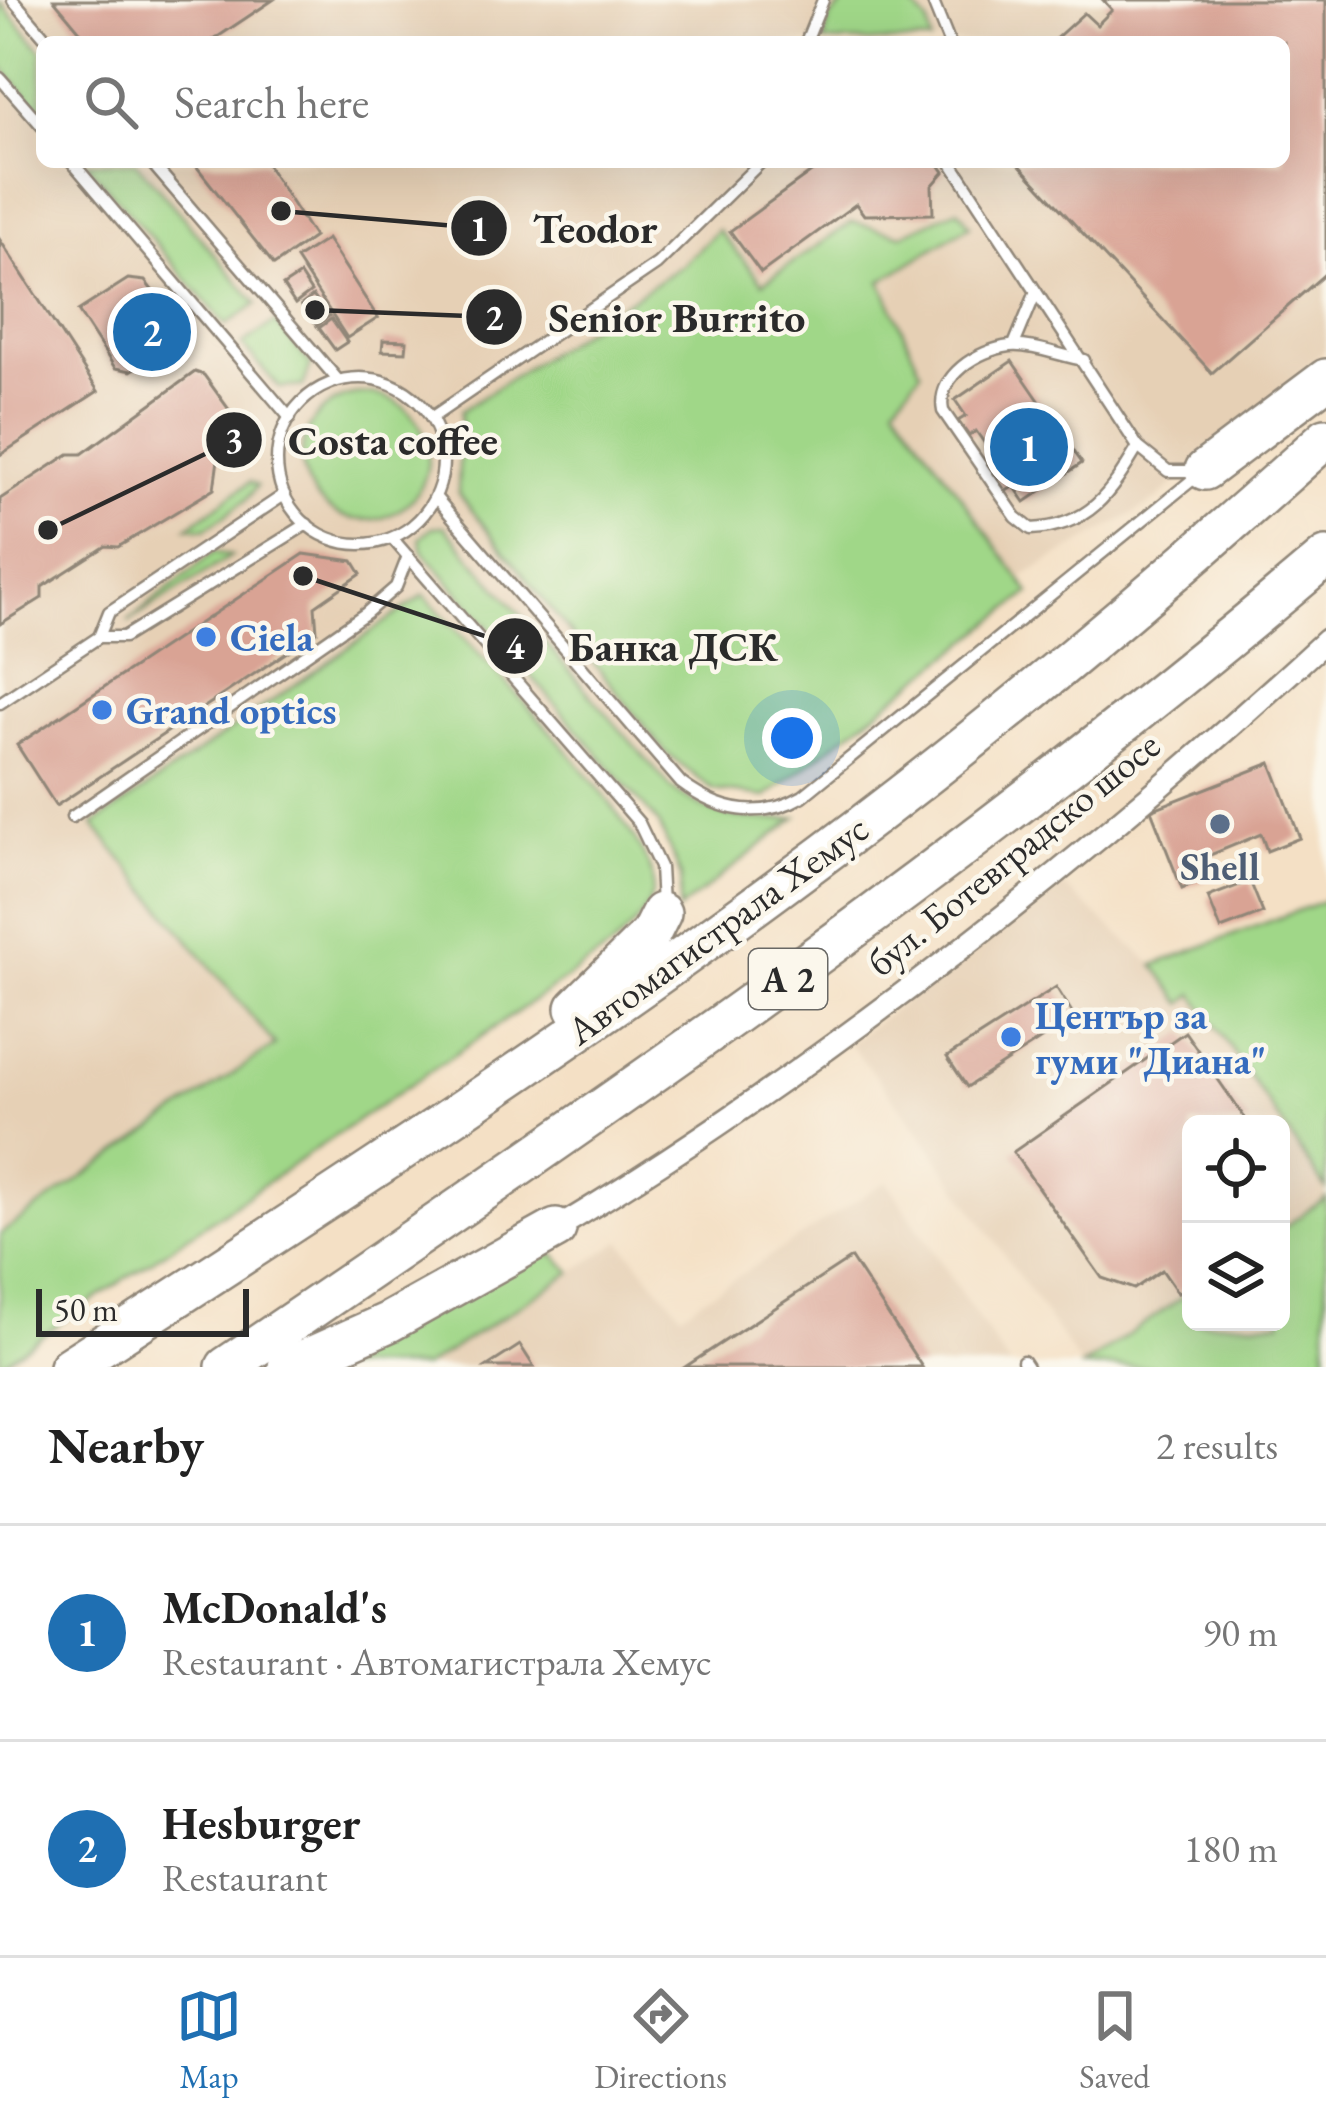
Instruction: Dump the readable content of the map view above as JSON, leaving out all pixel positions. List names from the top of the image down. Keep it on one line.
{"streets":{"highway":["Автомагистрала Хемус","A 2"],"street":["бул. Ботевградско шосе"]},"places":["Teodor","Senior Burrito","Costa coffee","Банка ДСК","Ciela","Grand optics","Shell","Център за гуми \"Диана\""],"scale_bar":"50 m","page":{"search":"Search here","pins":["2","1"],"scale":"50 m","heading":["Nearby","2 results"],"list":[{"mark":"1","name":"McDonald's","note":"Restaurant · Автомагистрала Хемус","value":"90 m"},{"mark":"2","name":"Hesburger","note":"Restaurant","value":"180 m"}],"nav":["Map","Directions","Saved"]}}
